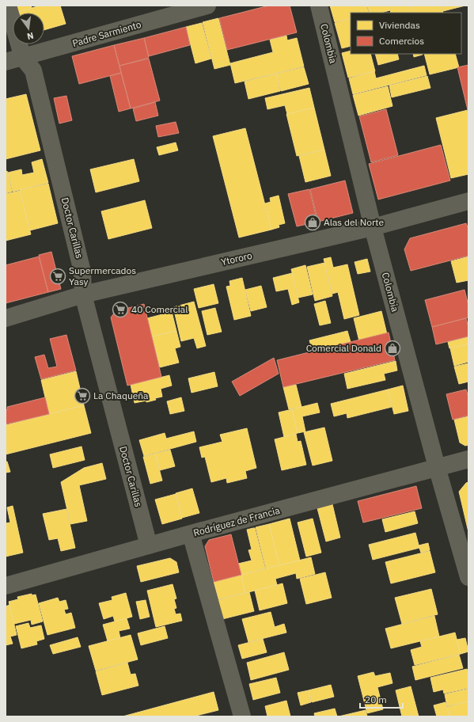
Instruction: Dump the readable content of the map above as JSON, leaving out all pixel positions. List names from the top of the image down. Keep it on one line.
{"streets":{"street":["Padre Sarmiento","Colombia","Doctor Carillas","Ytororo","Rodríguez de Francia"]},"crossings":[["Padre Sarmiento","Doctor Carillas"],["Colombia","Ytororo"],["Colombia","Rodríguez de Francia"],["Doctor Carillas","Ytororo"],["Doctor Carillas","Rodríguez de Francia"]],"places":{"shop":["Alas del Norte","Comercial Donald"],"supermarket":["Supermercados Yasy","40 Comercial","La Chaqueña"]},"legend":["Viviendas","Comercios"],"scale_bar":"20 m","north":"bottom"}
